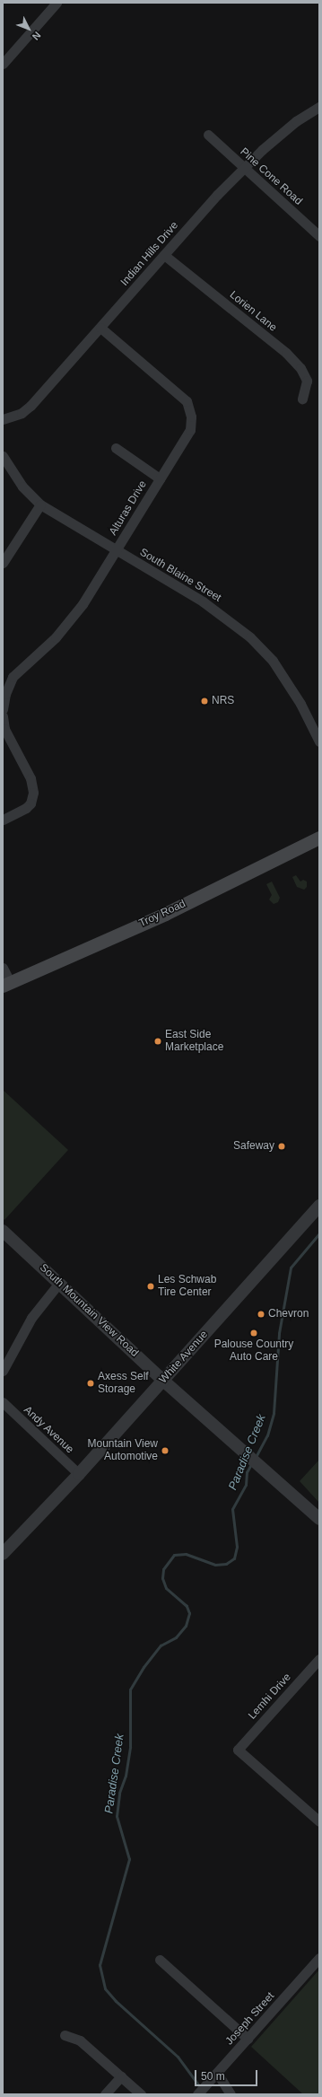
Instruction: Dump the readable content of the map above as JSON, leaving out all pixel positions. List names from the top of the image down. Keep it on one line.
{"streets":{"main road":["Troy Road"],"street":["Pine Cone Road","Indian Hills Drive","Lorien Lane","Alturas Drive","South Blaine Street","South Mountain View Road","White Avenue","Andy Avenue","Lemhi Drive","Joseph Street"]},"crossings":[["Pine Cone Road","Indian Hills Drive"],["Indian Hills Drive","Lorien Lane"],["Indian Hills Drive","Alturas Drive"],["Alturas Drive","South Blaine Street"],["South Mountain View Road","White Avenue"],["White Avenue","Andy Avenue"]],"water":["Paradise Creek"],"places":["NRS","East Side Marketplace","Safeway","Les Schwab Tire Center","Chevron","Palouse Country Auto Care","Axess Self Storage","Mountain View Automotive"],"scale_bar":"50 m","north":"bottom right"}
